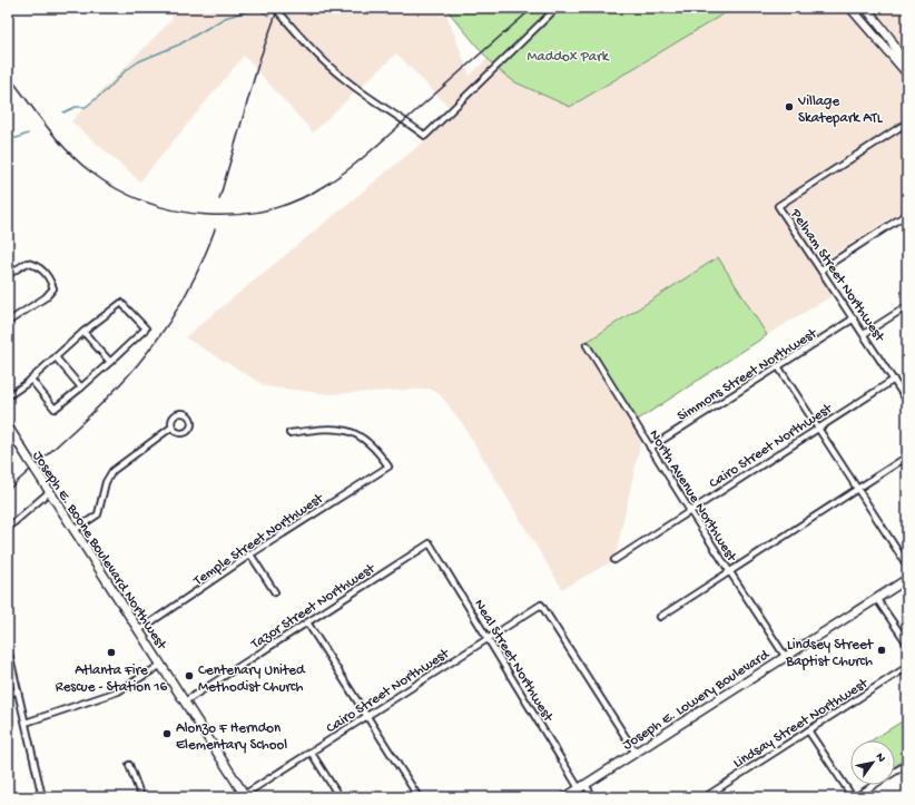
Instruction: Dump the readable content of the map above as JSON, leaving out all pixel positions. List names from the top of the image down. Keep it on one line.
{"streets":{"main road":["Joseph E. Boone Boulevard Northwest","Joseph E. Lowery Boulevard"],"street":["Pelham Street Northwest","Simmons Street Northwest","Cairo Street Northwest","North Avenue Northwest","Temple Street Northwest","Tazor Street Northwest","Neal Street Northwest","Lindsay Street Northwest"]},"crossings":[["Pelham Street Northwest","Simmons Street Northwest"],["Pelham Street Northwest","Cairo Street Northwest"],["Simmons Street Northwest","North Avenue Northwest"],["Cairo Street Northwest","North Avenue Northwest"],["Cairo Street Northwest","Joseph E. Boone Boulevard Northwest"],["Cairo Street Northwest","Neal Street Northwest"],["Cairo Street Northwest","Joseph E. Lowery Boulevard"],["North Avenue Northwest","Joseph E. Lowery Boulevard"],["Temple Street Northwest","Joseph E. Boone Boulevard Northwest"],["Joseph E. Boone Boulevard Northwest","Tazor Street Northwest"],["Tazor Street Northwest","Neal Street Northwest"],["Neal Street Northwest","Joseph E. Lowery Boulevard"]],"parks":["Maddox Park"],"places":["Village Skatepark ATL","Lindsey Street Baptist Church","Atlanta Fire Rescue - Station 16","Centenary United Methodist Church","Alonzo F Herndon Elementary School"],"north":"top right"}
